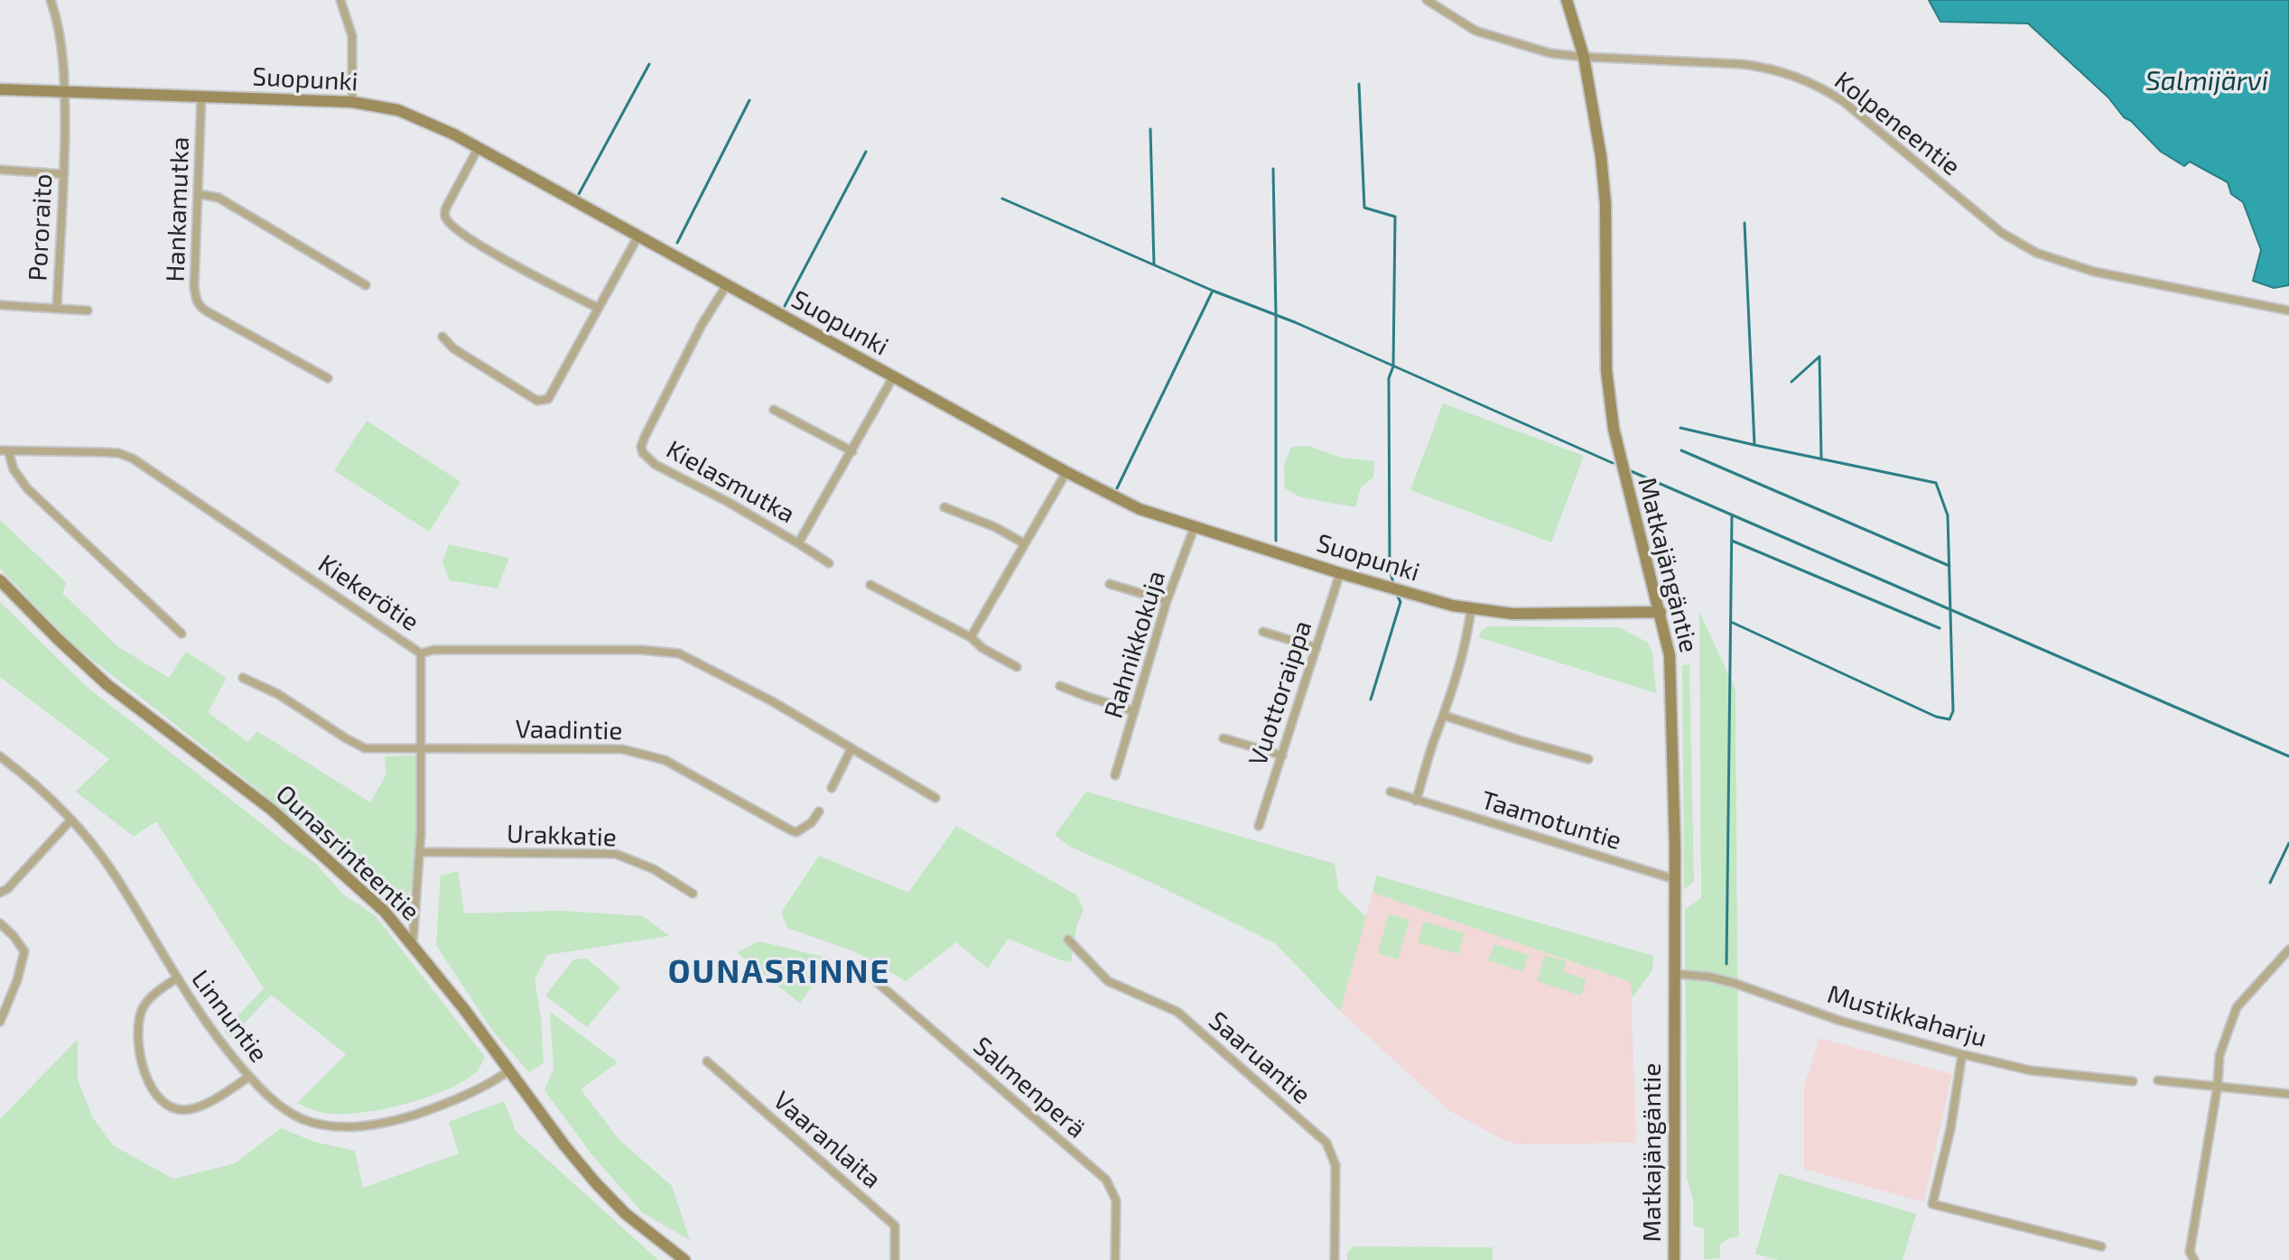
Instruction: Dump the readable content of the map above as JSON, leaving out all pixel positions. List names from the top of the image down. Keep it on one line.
{"streets":{"street":["Suopunki","Kolpeneentie","Hankamutka","Pororaito","Kielasmutka","Matkajängäntie","Kiekerötie","Rahnikkokuja","Vuottoraippa","Vaadintie","Taamotuntie","Urakkatie","Ounasrinteentie","Linnuntie","Mustikkaharju","Saaruantie","Salmenperä","Vaaranlaita"]},"crossings":[["Suopunki","Hankamutka"],["Suopunki","Pororaito"],["Suopunki","Kielasmutka"],["Suopunki","Matkajängäntie"],["Suopunki","Rahnikkokuja"],["Suopunki","Vuottoraippa"],["Kolpeneentie","Matkajängäntie"],["Matkajängäntie","Taamotuntie"],["Matkajängäntie","Mustikkaharju"],["Ounasrinteentie","Linnuntie"]],"districts":["OUNASRINNE"],"water":["Salmijärvi"]}
